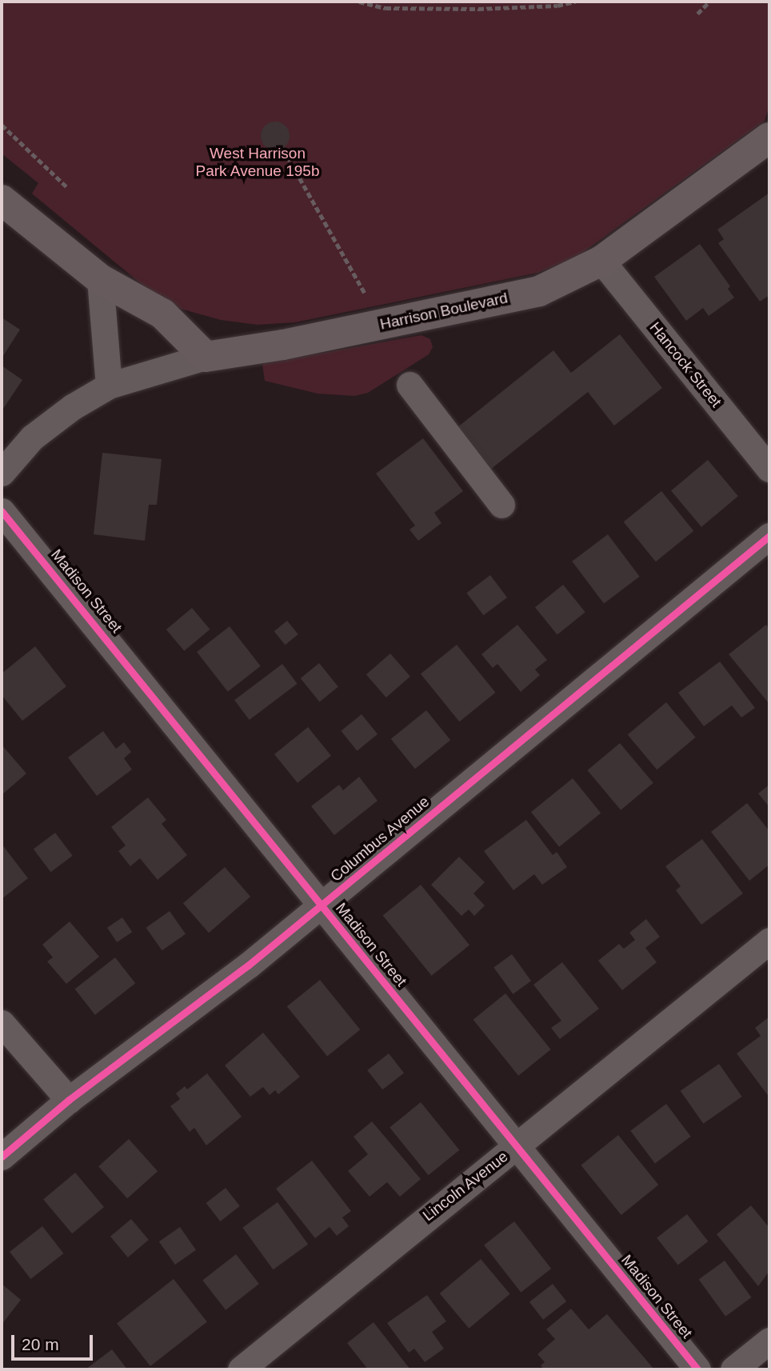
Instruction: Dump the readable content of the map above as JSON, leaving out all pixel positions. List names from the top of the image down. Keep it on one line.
{"streets":{"main road":["Harrison Boulevard"],"street":["Hancock Street","Madison Street","Columbus Avenue","Lincoln Avenue"]},"crossings":[["Harrison Boulevard","Hancock Street"],["Madison Street","Columbus Avenue"],["Madison Street","Lincoln Avenue"]],"parks":["West Harrison Park Avenue 195b"],"scale_bar":"20 m"}
